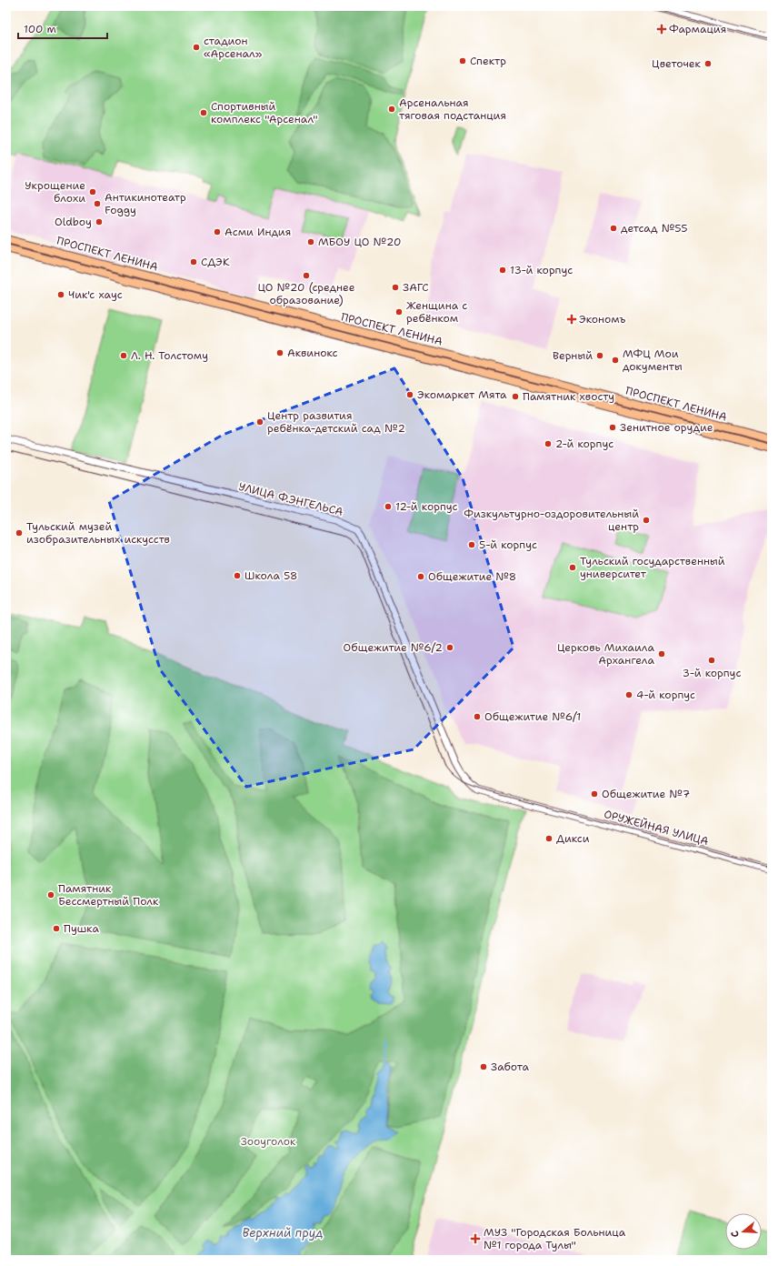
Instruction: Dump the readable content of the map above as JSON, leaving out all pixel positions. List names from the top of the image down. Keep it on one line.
{"streets":{"main road":["ПРОСПЕКТ ЛЕНИНА"],"street":["УЛИЦА Ф.ЭНГЕЛЬСА","ОРУЖЕЙНАЯ УЛИЦА"]},"crossings":[["УЛИЦА Ф.ЭНГЕЛЬСА","ОРУЖЕЙНАЯ УЛИЦА"]],"water":["Верхний пруд"],"parks":["Зооуголок"],"places":{"health":["Фармация","Экономъ","МУЗ \"Городская Больница №1 города Тулы\""],"other":["стадион «Арсенал»","Спектр","Цветочек","Арсенальная тяговая подстанция","Спортивный комплекс \"Арсенал\"","Укрощение блохи","Антикинотеатр Foggy","Oldboy","детсад №55","Асми Индия","МБОУ ЦО №20","СДЭК","13-й корпус","ЦО №20 (среднее образование)","ЗАГС","Чик'с хаус","Женщина с ребëнком","Аквинокс","Л. Н. Толстому","Верный","МФЦ Мои документы","Экомаркет Мята","Памятник хвосту","Центр развития ребёнка-детский сад №2","Зенитное орудие","2-й корпус","12-й корпус","Физкультурно-оздоровительный центр","Тульский музей изобразительных искусств","5-й корпус","Тульский государственный университет","Школа 58","Общежитие №8","Общежитие №6/2","Церковь Михаила Архангела","3-й корпус","4-й корпус","Общежитие №6/1","Общежитие №7","Дикси","Памятник Бессмертный Полк","Пушка","Забота"]},"scale_bar":"100 m","north":"left"}
